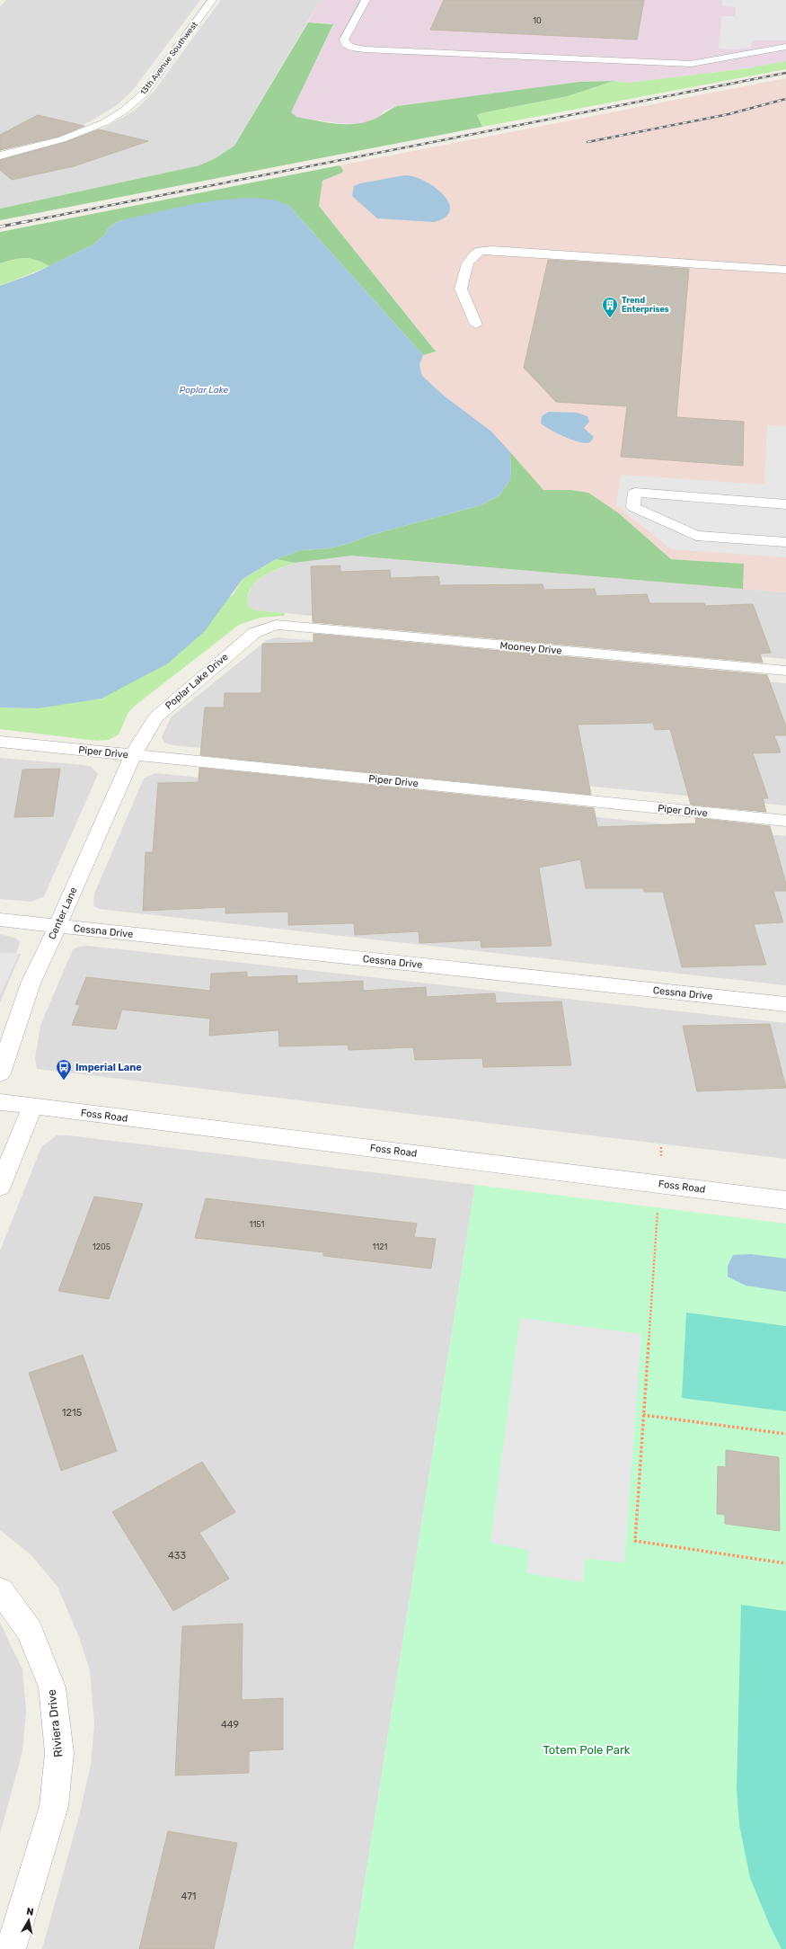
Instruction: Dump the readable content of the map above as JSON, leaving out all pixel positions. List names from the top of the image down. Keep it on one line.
{"streets":{"street":["13th Avenue Southwest","Mooney Drive","Poplar Lake Drive","Piper Drive","Center Lane","Cessna Drive","Foss Road","Riviera Drive"]},"crossings":[["Mooney Drive","Poplar Lake Drive"],["Poplar Lake Drive","Piper Drive"],["Poplar Lake Drive","Center Lane"],["Piper Drive","Center Lane"],["Center Lane","Cessna Drive"]],"water":["Poplar Lake"],"parks":["Totem Pole Park"],"places":{"building":["Trend Enterprises"],"bus stop":["Imperial Lane"]},"house_numbers":["10","1151","1205","1121","1215","433","449","471"],"north":"top"}
